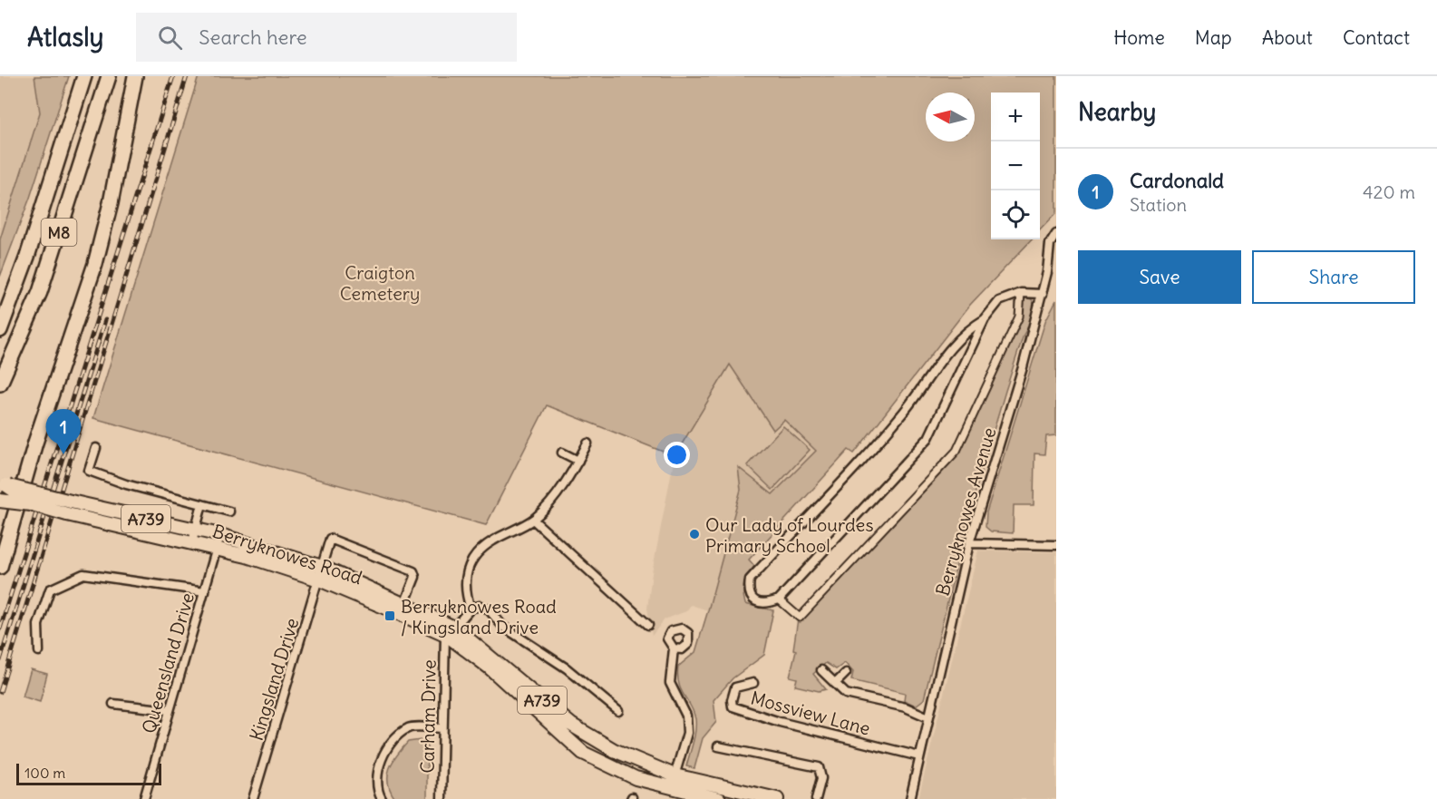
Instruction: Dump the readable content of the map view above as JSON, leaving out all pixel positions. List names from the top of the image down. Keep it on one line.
{"streets":{"highway":["M8"],"main road":["A739","Berryknowes Road"],"street":["Berryknowes Avenue","Queensland Drive","Kingsland Drive","Mossview Lane","Carham Drive"]},"crossings":[["Berryknowes Avenue","Mossview Lane"],["Berryknowes Road","Queensland Drive"],["Berryknowes Road","Kingsland Drive"],["Berryknowes Road","Carham Drive"]],"parks":["Craigton Cemetery"],"places":{"other":["Our Lady of Lourdes Primary School"],"transit":["Berryknowes Road / Kingsland Drive"]},"scale_bar":"100 m","north":"left","page":{"header":"Atlasly","search":"Search here","nav":["Home","Map","About","Contact"],"heading":"Nearby","map_buttons":["+","−"],"list":[{"mark":"1","name":"Cardonald","note":"Station","value":"420 m"}],"buttons":["Save","Share"],"pins":"1","scale":"100 m"}}
